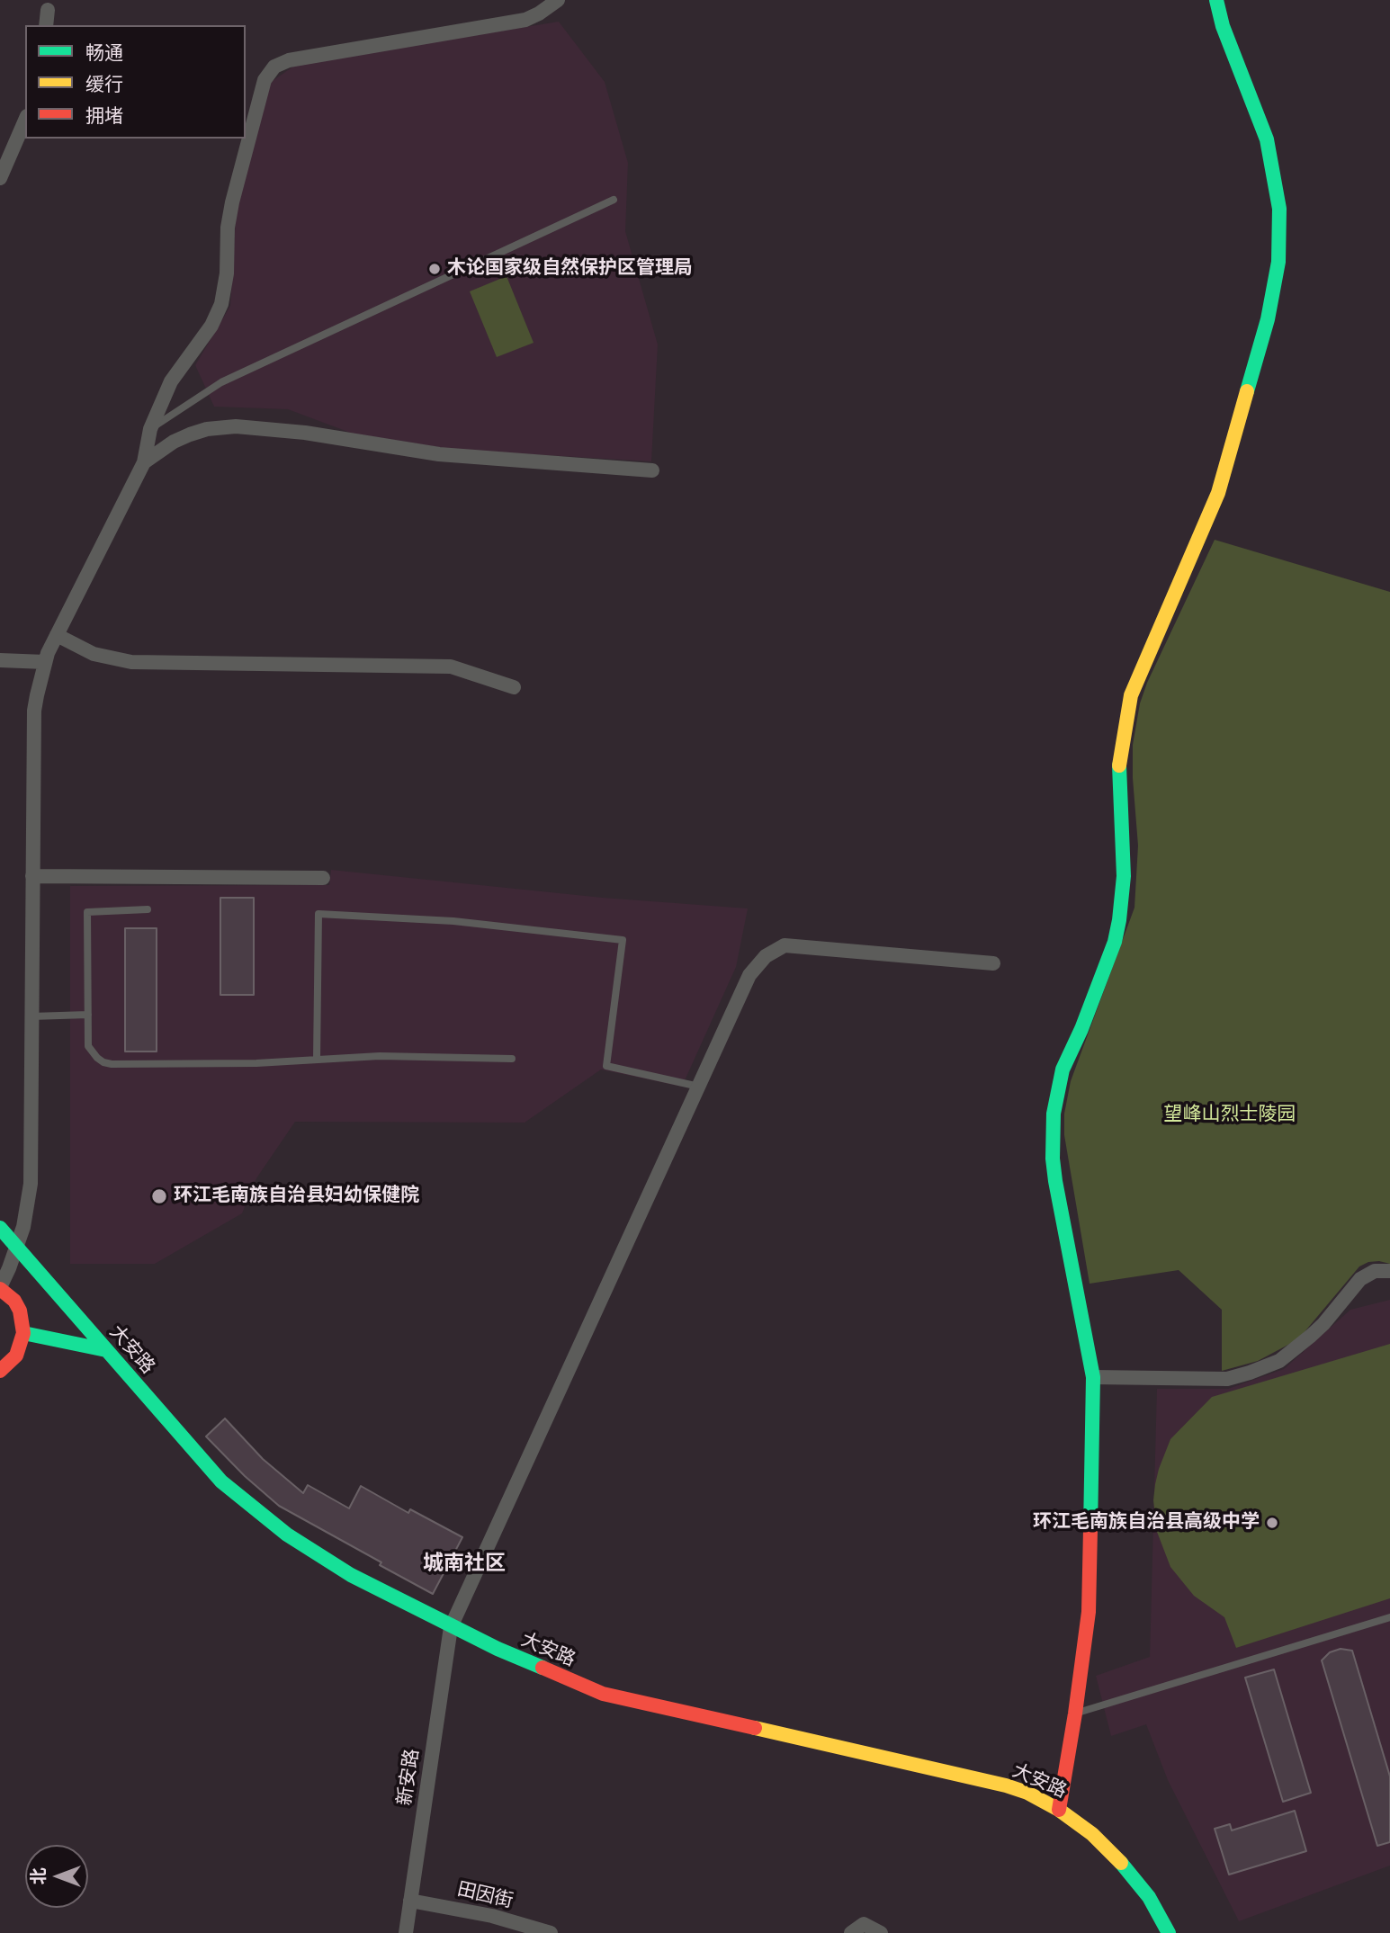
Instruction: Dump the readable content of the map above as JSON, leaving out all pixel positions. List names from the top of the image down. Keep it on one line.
{"streets":{"street":["大安路","新安路","田因街"]},"crossings":[["大安路","新安路"],["新安路","田因街"]],"districts":["城南社区"],"parks":["望峰山烈士陵园"],"places":["木论国家级自然保护区管理局","环江毛南族自治县妇幼保健院","环江毛南族自治县高级中学"],"legend":["畅通","缓行","拥堵"],"north":"left"}
